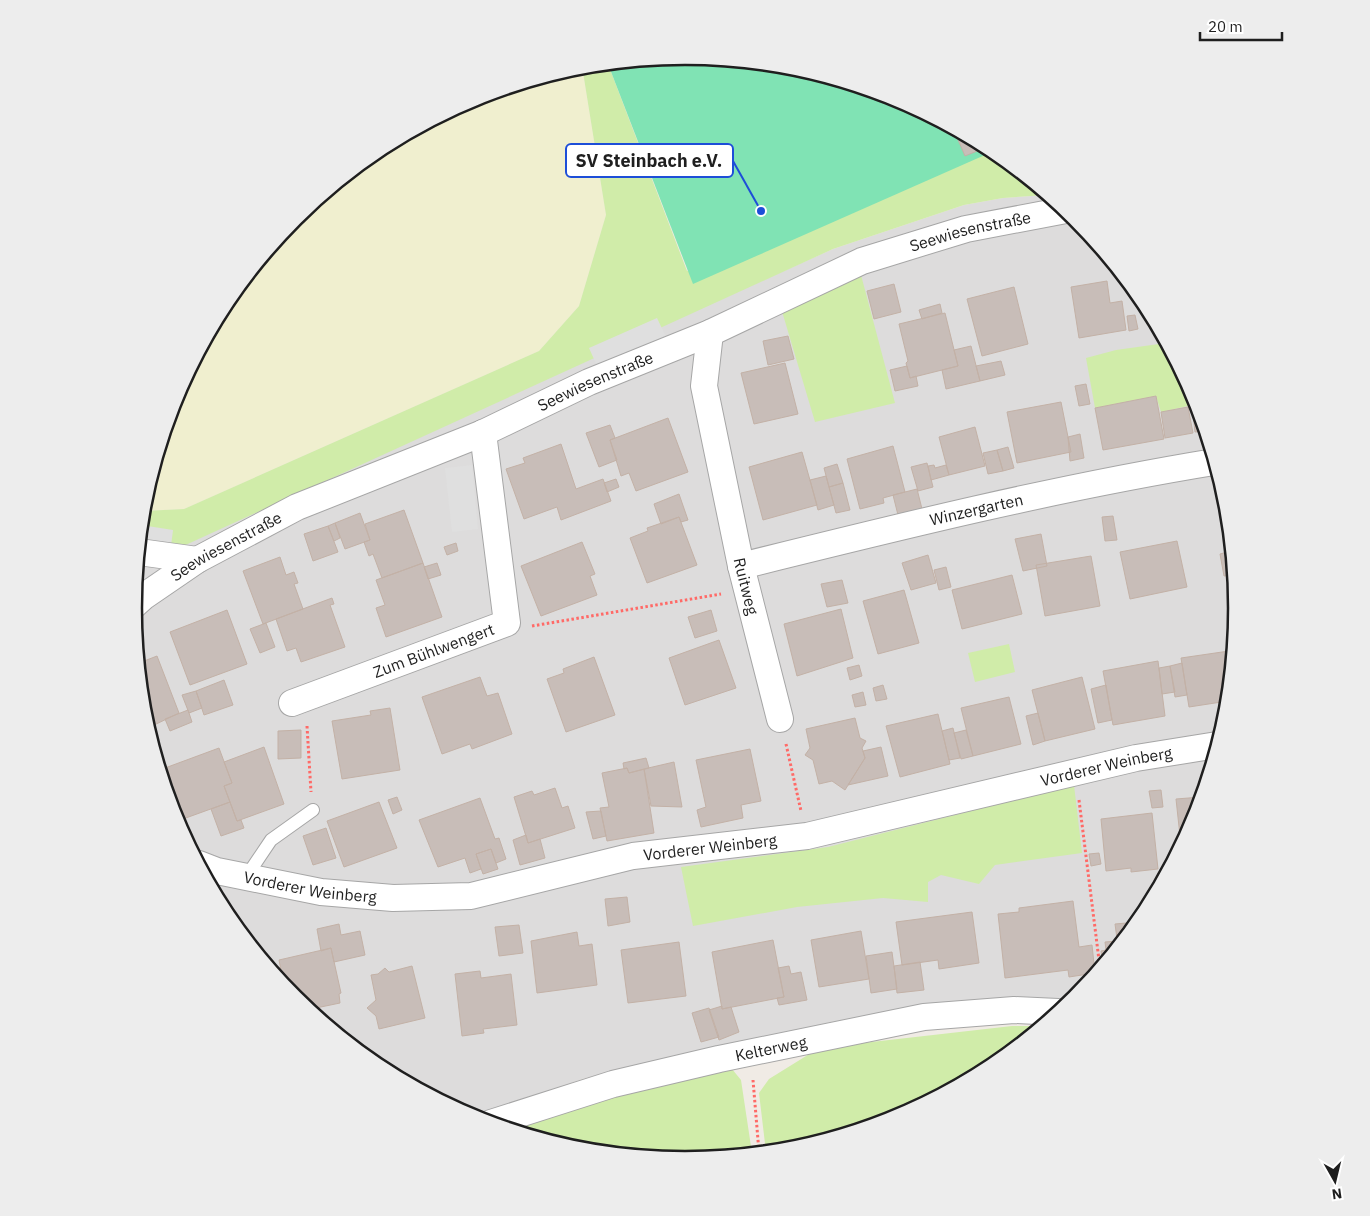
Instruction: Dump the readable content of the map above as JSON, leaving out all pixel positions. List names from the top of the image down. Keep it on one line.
{"streets":{"street":["Seewiesenstraße","Winzergarten","Ruitweg","Zum Bühlwengert","Vorderer Weinberg","Kelterweg"]},"crossings":[["Seewiesenstraße","Ruitweg"],["Seewiesenstraße","Zum Bühlwengert"],["Winzergarten","Ruitweg"]],"places":["SV Steinbach e.V."],"scale_bar":"20 m","north":"bottom"}
